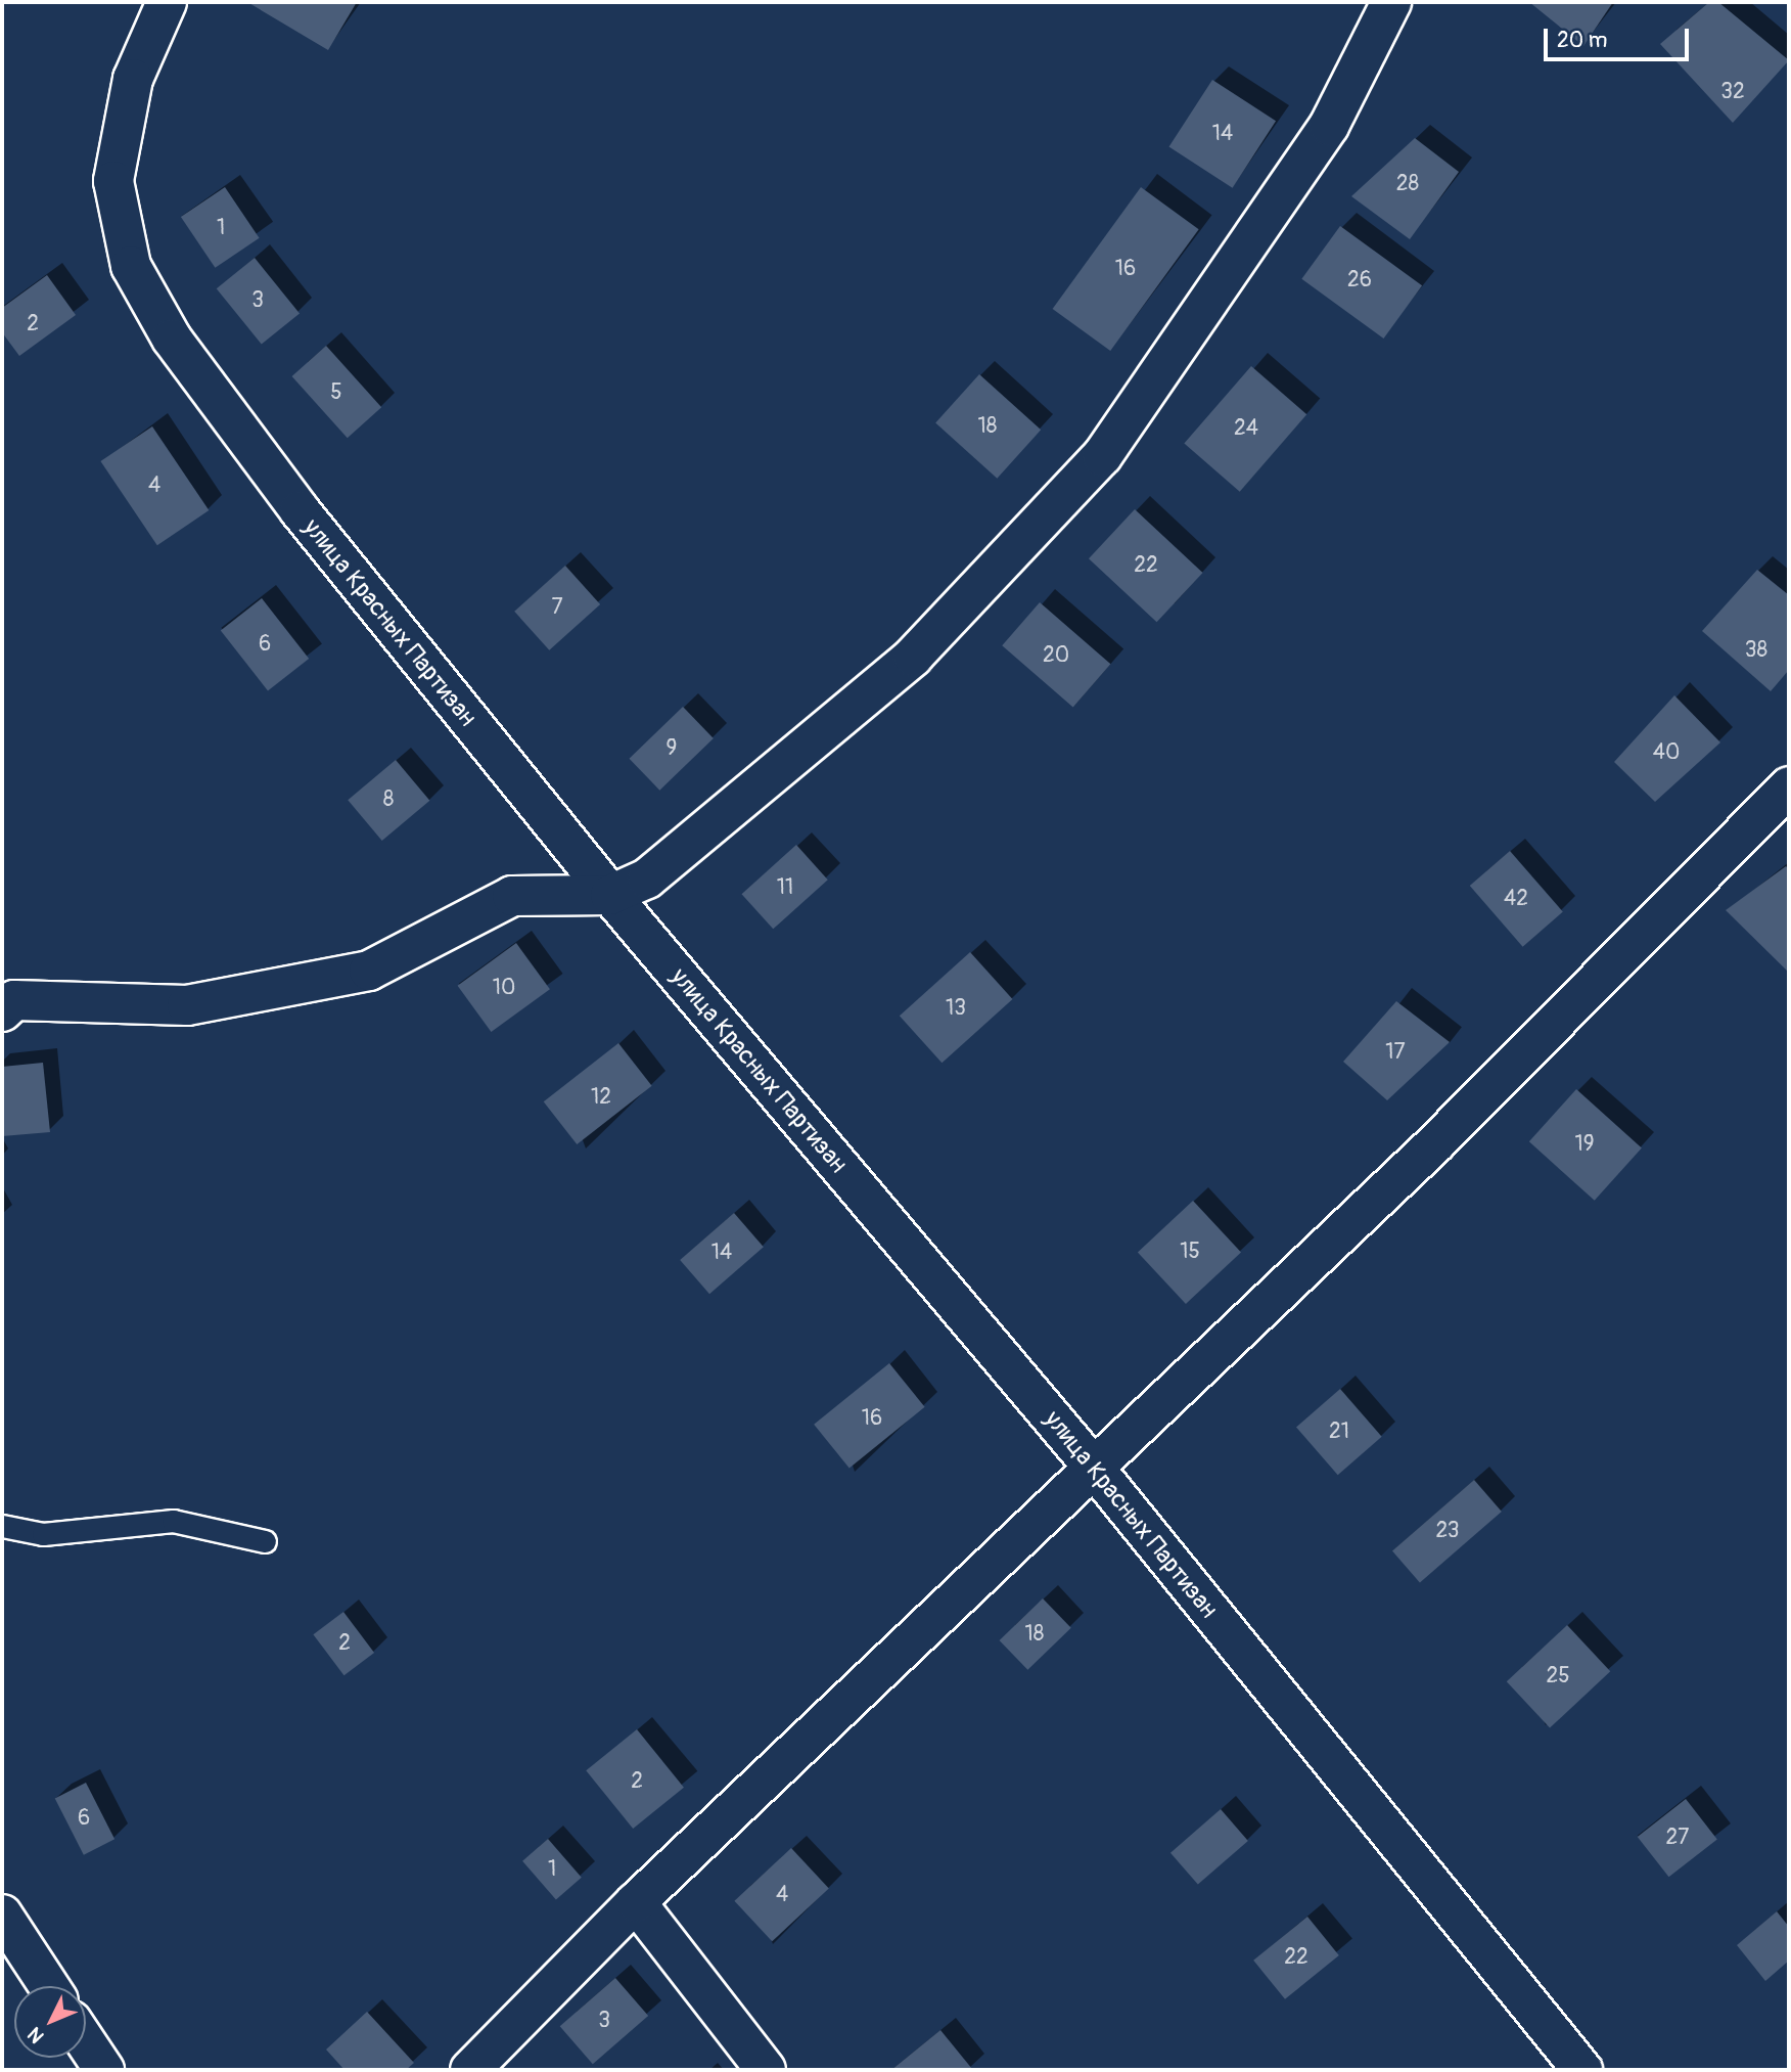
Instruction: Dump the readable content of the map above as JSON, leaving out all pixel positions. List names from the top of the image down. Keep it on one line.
{"streets":{"street":["улица Красных Партизан"]},"house_numbers":["32","14","28","1","16","26","3","2","5","18","24","4","22","7","6","38","20","9","40","8","11","42","10","13","17","12","19","15","14","16","21","23","18","2","25","2","6","27","1","4","22","3"],"scale_bar":"20 m","north":"bottom left"}
